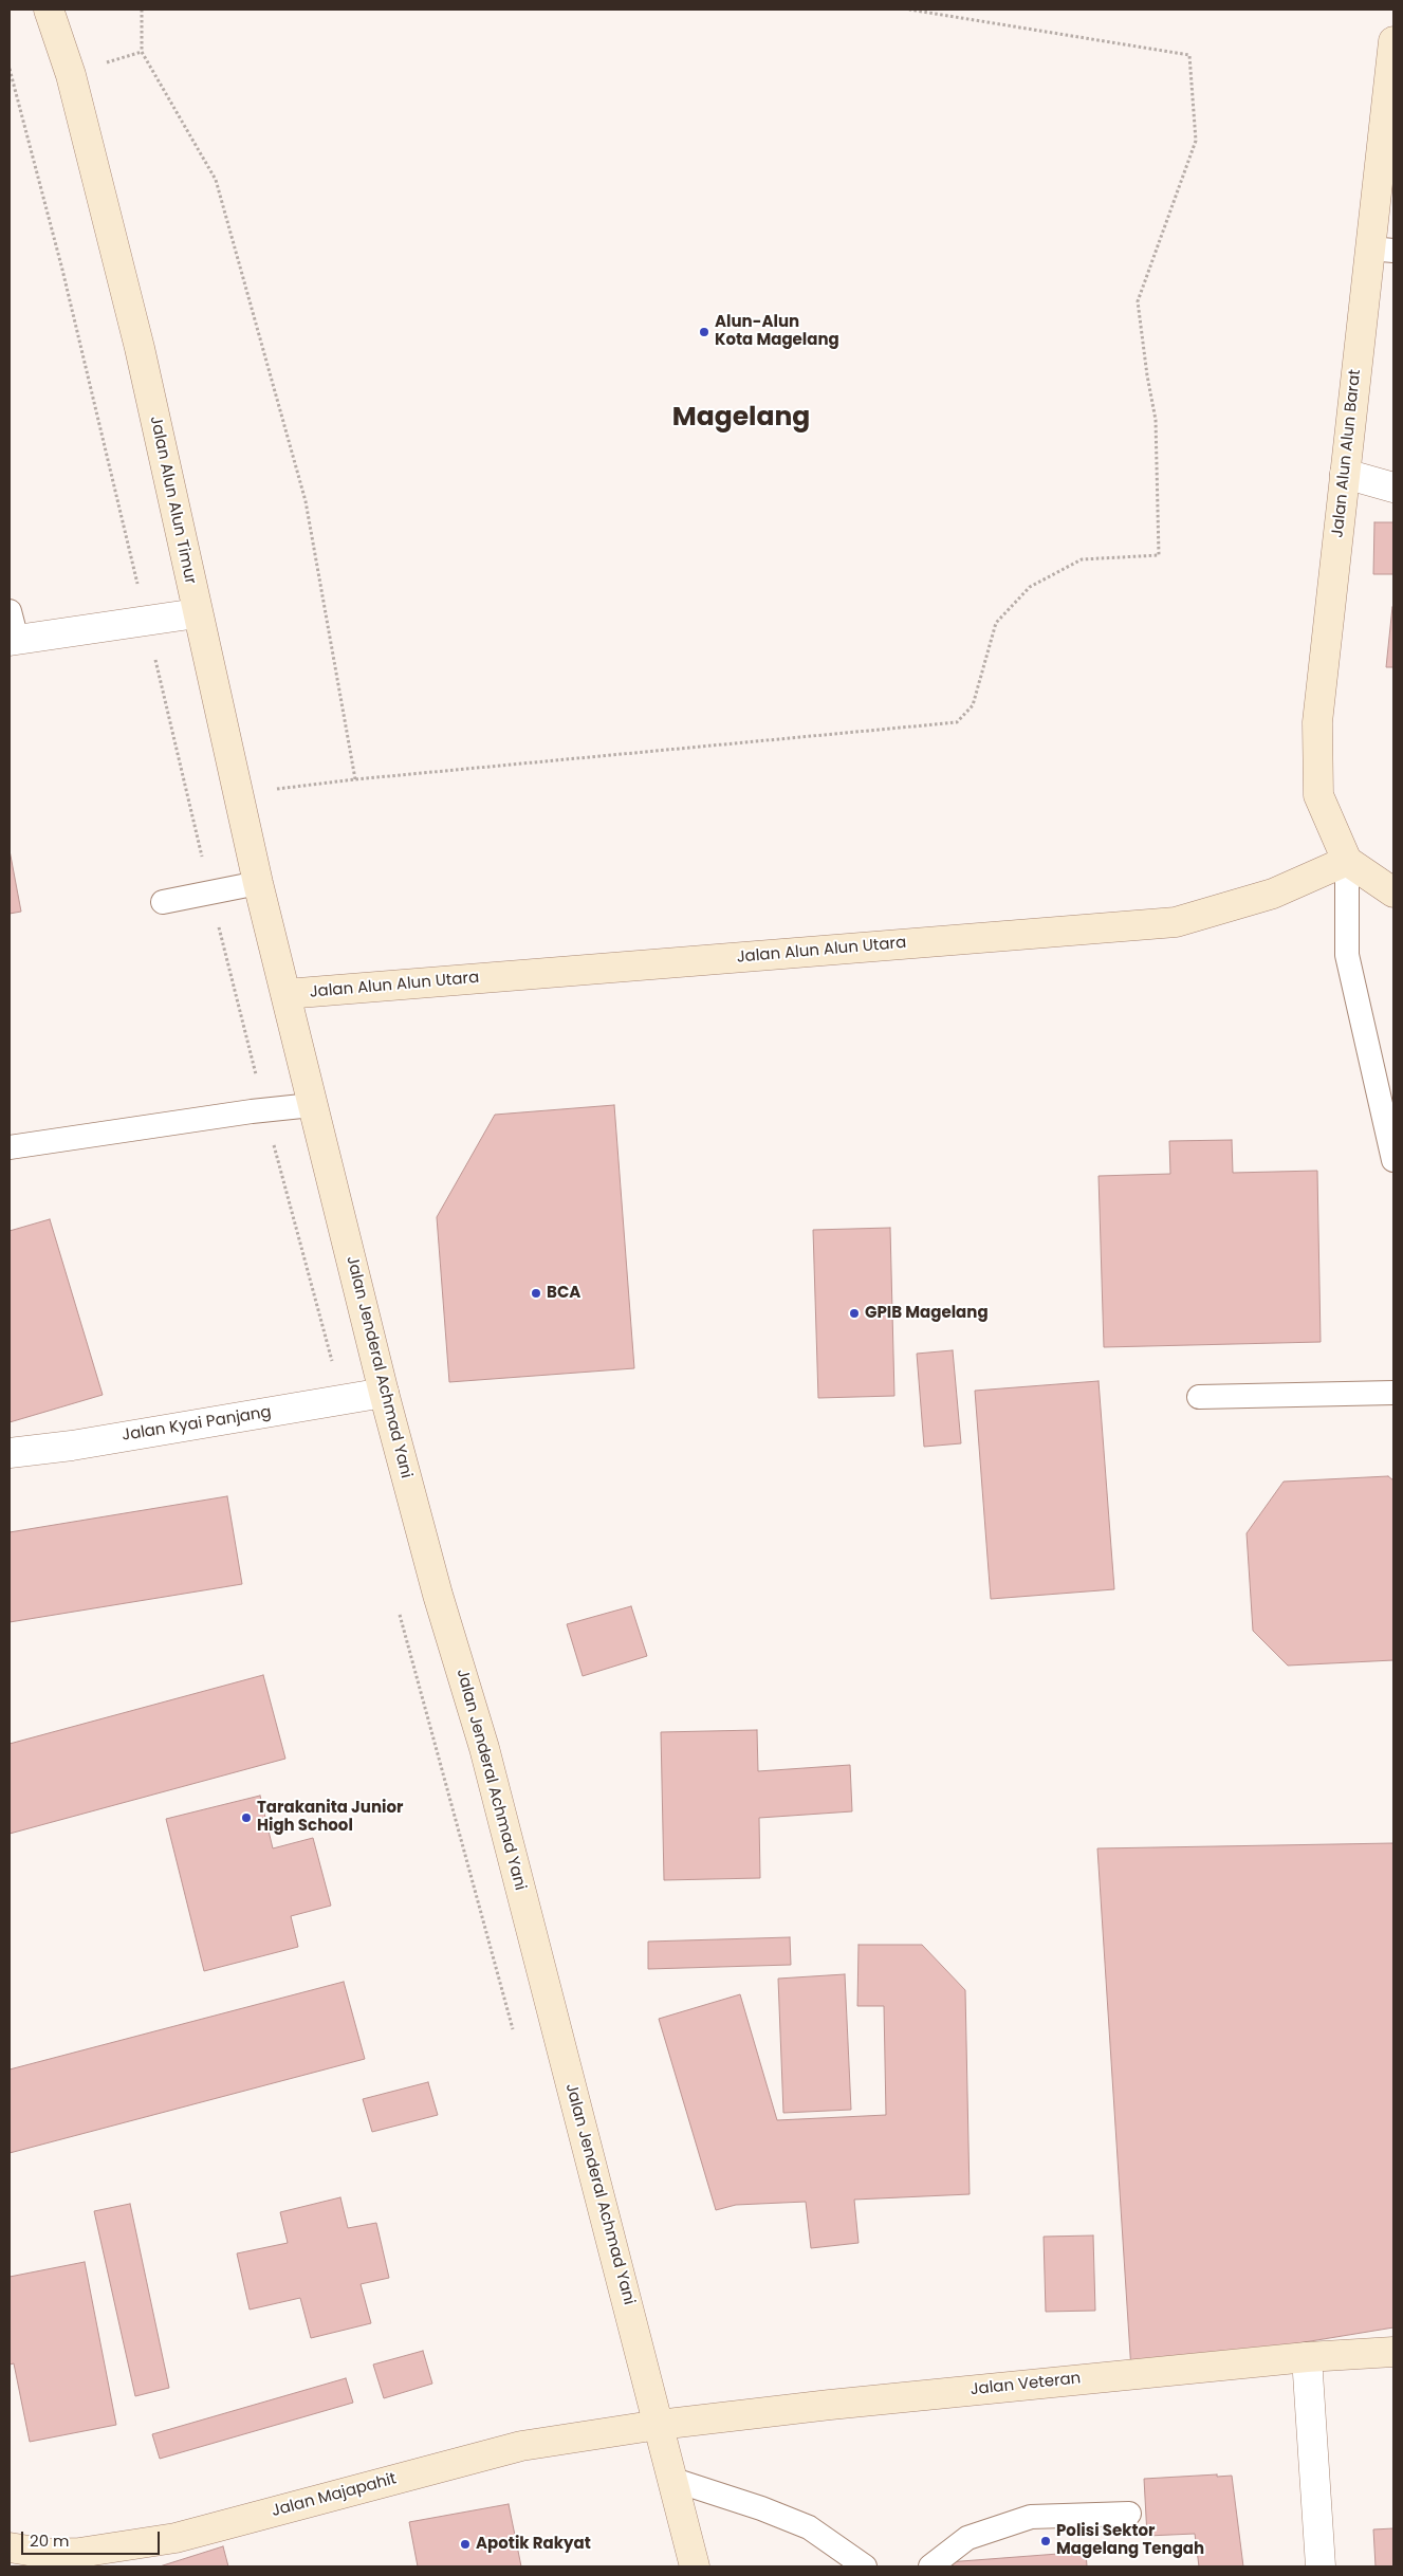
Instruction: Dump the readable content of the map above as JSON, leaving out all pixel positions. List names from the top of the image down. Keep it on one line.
{"streets":{"main road":["Jalan Alun Alun Barat","Jalan Alun Alun Timur","Jalan Alun Alun Utara","Jalan Jenderal Achmad Yani","Jalan Veteran","Jalan Majapahit"],"street":["Jalan Kyai Panjang"]},"crossings":[["Jalan Alun Alun Barat","Jalan Alun Alun Utara"],["Jalan Alun Alun Timur","Jalan Alun Alun Utara"],["Jalan Alun Alun Timur","Jalan Jenderal Achmad Yani"],["Jalan Alun Alun Utara","Jalan Jenderal Achmad Yani"],["Jalan Jenderal Achmad Yani","Jalan Kyai Panjang"],["Jalan Jenderal Achmad Yani","Jalan Veteran"],["Jalan Jenderal Achmad Yani","Jalan Majapahit"],["Jalan Veteran","Jalan Majapahit"]],"districts":["Magelang"],"places":["Alun-Alun Kota Magelang","BCA","GPIB Magelang","Tarakanita Junior High School","Polisi Sektor Magelang Tengah","Apotik Rakyat"],"scale_bar":"20 m"}
